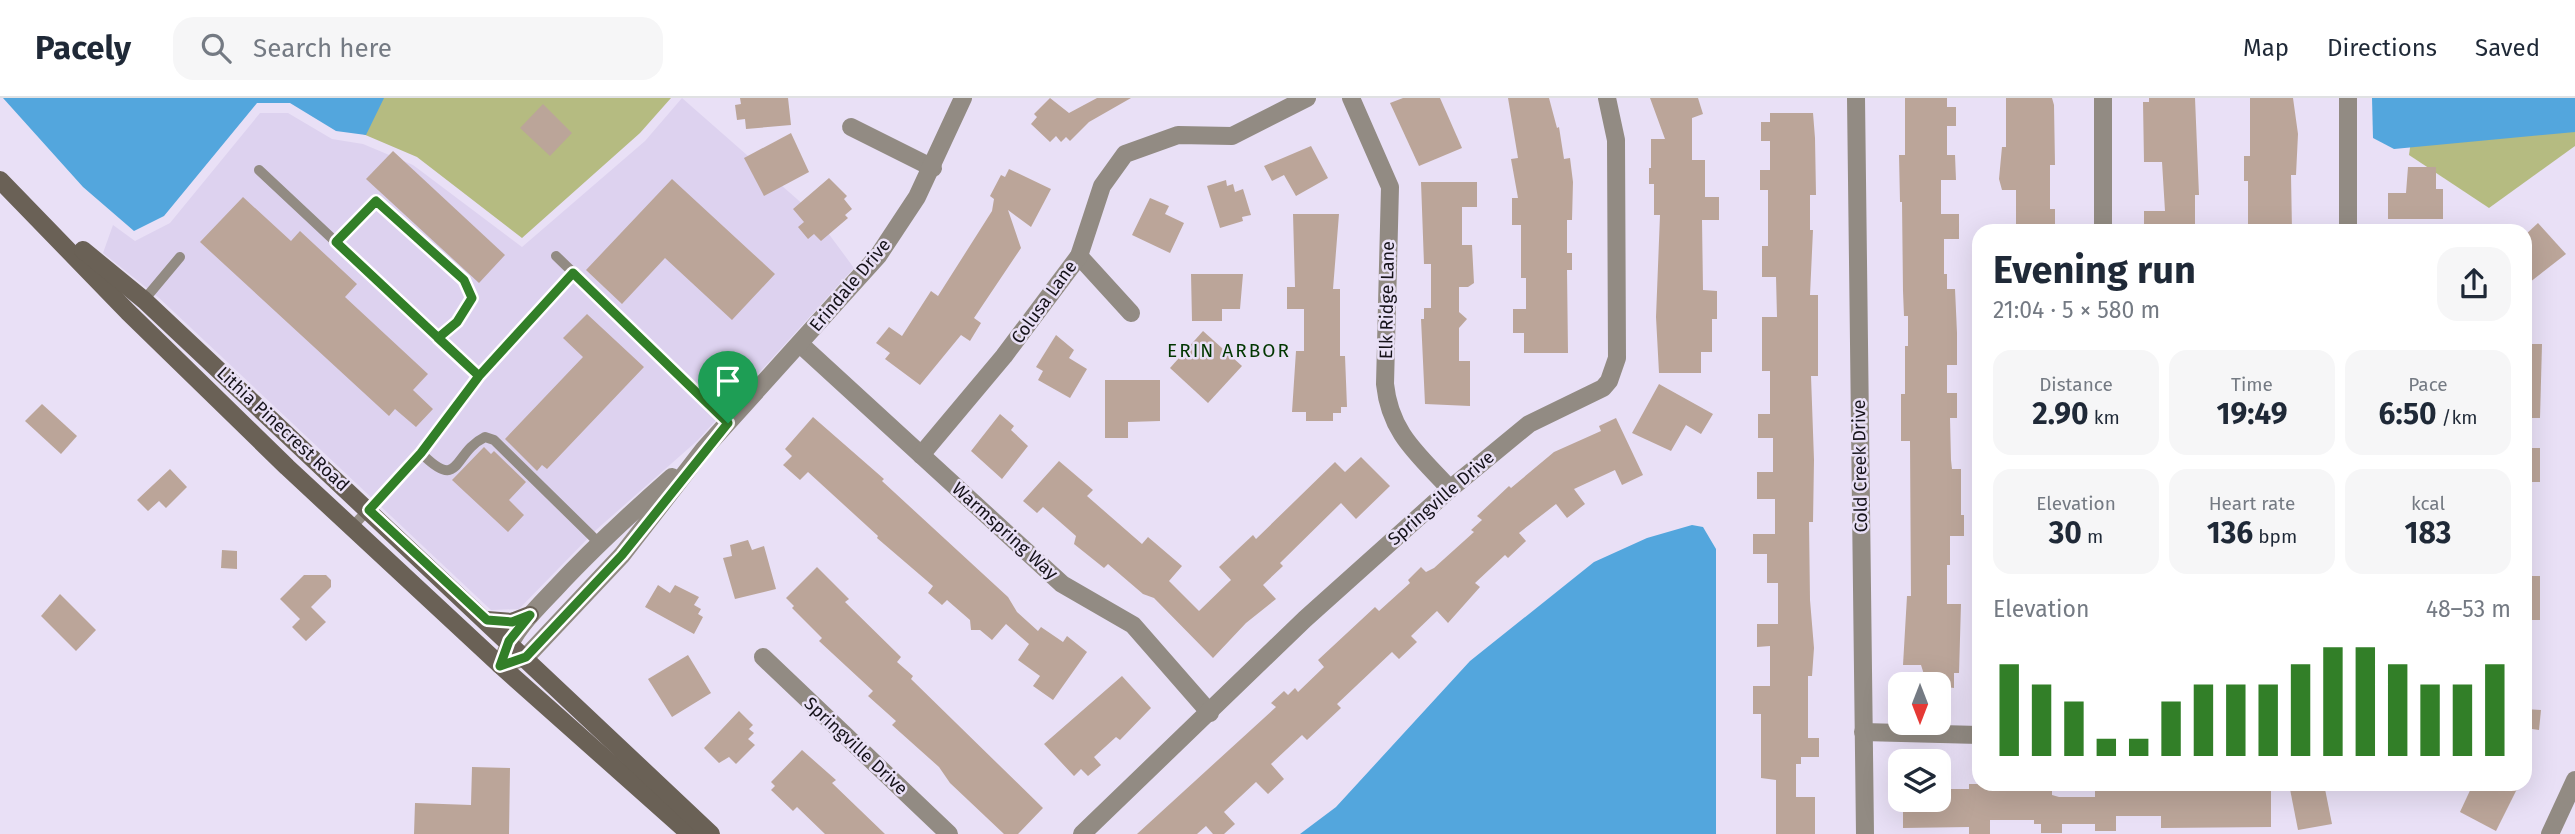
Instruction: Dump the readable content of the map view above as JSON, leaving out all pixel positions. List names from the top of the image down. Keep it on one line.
{"streets":{"main road":["Lithia Pinecrest Road"],"street":["Erindale Drive","Elk Ridge Lane","Colusa Lane","Cold Creek Drive","Springville Drive","Warmspring Way"]},"crossings":[["Erindale Drive","Lithia Pinecrest Road"],["Erindale Drive","Warmspring Way"],["Elk Ridge Lane","Springville Drive"],["Colusa Lane","Warmspring Way"],["Springville Drive","Warmspring Way"]],"districts":["ERIN ARBOR"],"north":"bottom","page":{"header":"Pacely","search":"Search here","nav":["Map","Directions","Saved"],"heading":["Evening run","21:04 · 5 × 580 m"],"stats":[["Distance","2.90 km"],["Time","19:49"],["Pace","6:50 /km"],["Elevation","30 m"],["Heart rate","136 bpm"],["kcal","183"]],"chart":["Elevation","48–53 m"]}}
